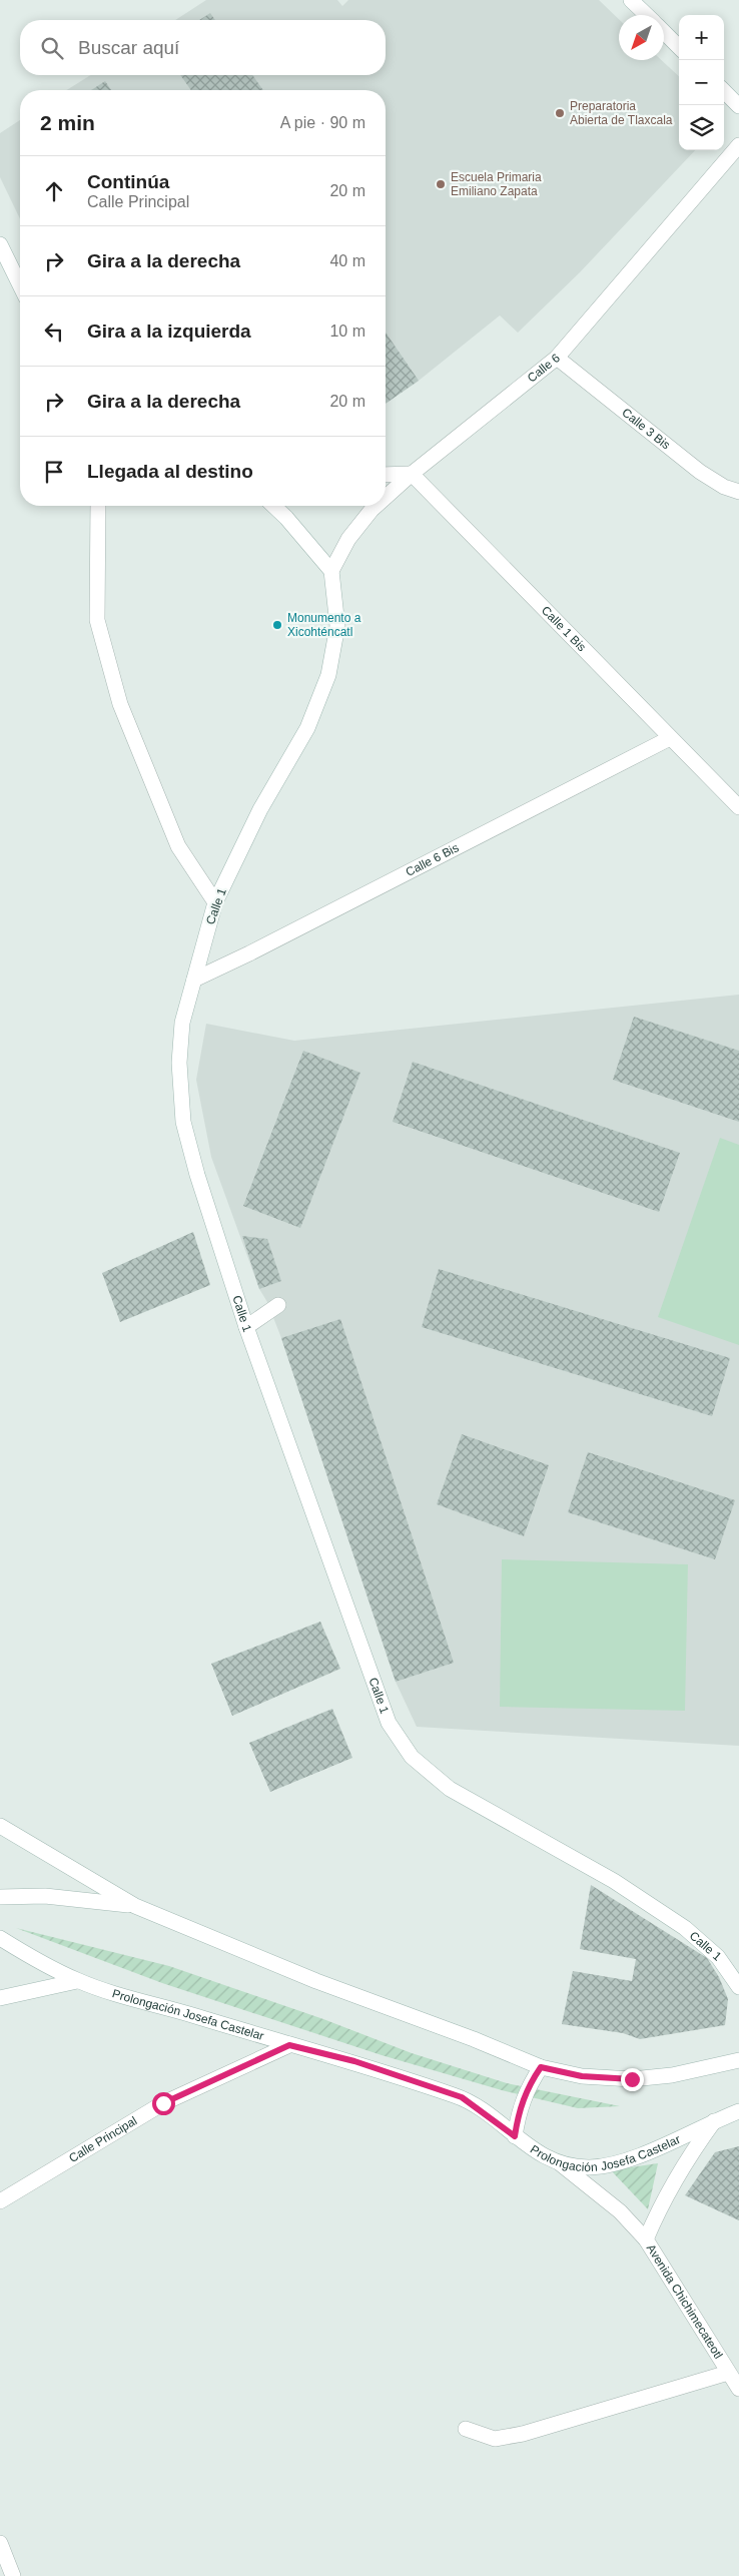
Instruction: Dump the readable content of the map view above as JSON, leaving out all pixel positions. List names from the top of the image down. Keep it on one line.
{"streets":{"main road":["Calle 6","Calle 3 Bis","Calle 1 Bis","Calle 6 Bis","Calle 1","Prolongación Josefa Castelar","Calle Principal","Avenida Chichimecateotl"]},"crossings":[["Calle 6","Calle 3 Bis"],["Calle 6","Calle 1 Bis"],["Calle 6","Calle 1"],["Calle 1 Bis","Calle 6 Bis"],["Calle 6 Bis","Calle 1"],["Prolongación Josefa Castelar","Calle Principal"],["Prolongación Josefa Castelar","Avenida Chichimecateotl"]],"places":["Preparatoria Abierta de Tlaxcala","Escuela Primaria Emiliano Zapata","Monumento a Xicohténcatl"],"north":"bottom left","page":{"map_buttons":["+","−"],"search":"Buscar aquí","heading":["2 min","A pie · 90 m"],"list":[["Continúa","Calle Principal","20 m"],["Gira a la derecha","40 m"],["Gira a la izquierda","10 m"],["Gira a la derecha","20 m"],"Llegada al destino"]}}
